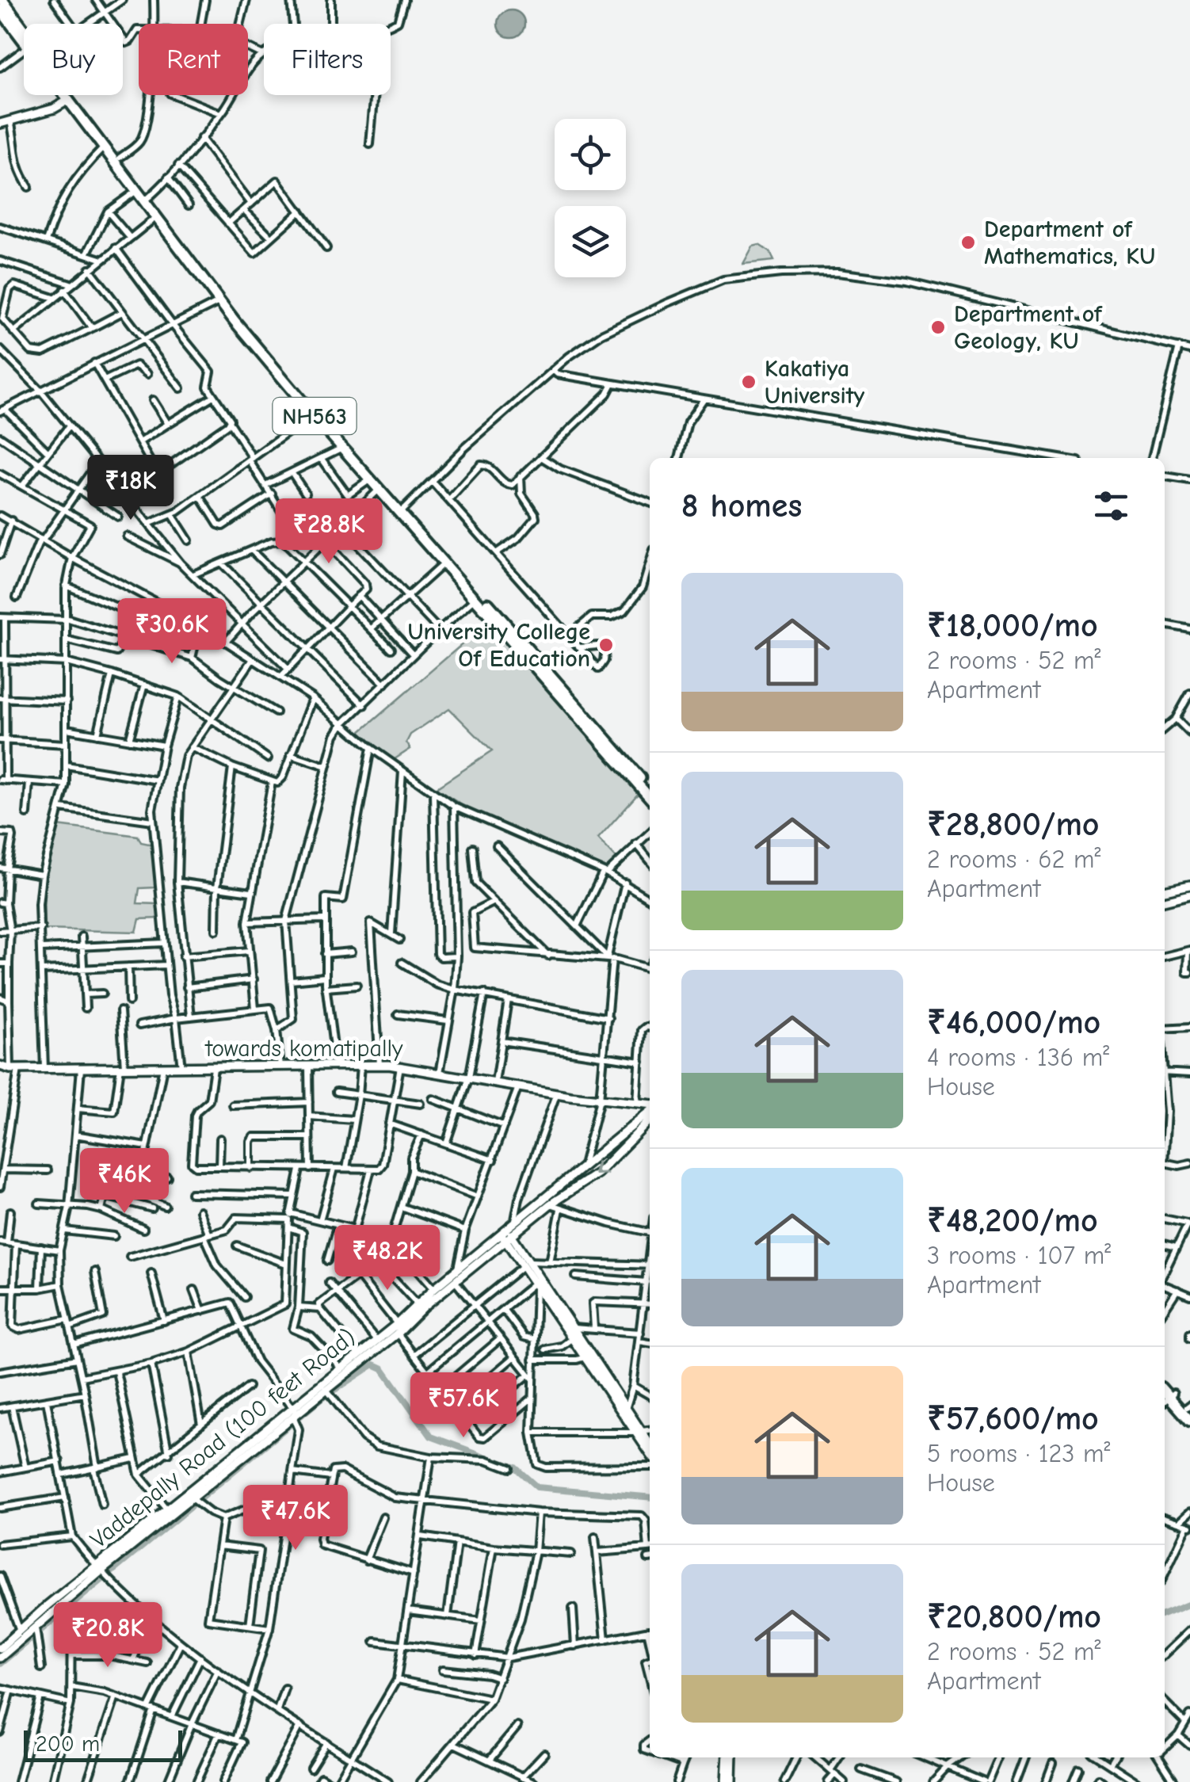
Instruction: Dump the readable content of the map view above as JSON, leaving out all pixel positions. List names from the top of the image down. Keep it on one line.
{"streets":{"highway":["NH563"],"main road":["towards komatipally","Vaddepally Road (100 feet Road)"]},"places":["Department of Mathematics, KU","Department of Geology, KU","Kakatiya University","University College Of Education"],"scale_bar":"200 m","page":{"chip":["Buy","Rent","Filters"],"price":["₹18K","₹28.8K","₹30.6K","₹46K","₹48.2K","₹57.6K","₹47.6K","₹20.8K"],"heading":"8 homes","list":[{"name":"₹18,000/mo","note":"2 rooms · 52 m² · Apartment"},{"name":"₹28,800/mo","note":"2 rooms · 62 m² · Apartment"},{"name":"₹46,000/mo","note":"4 rooms · 136 m² · House"},{"name":"₹48,200/mo","note":"3 rooms · 107 m² · Apartment"},{"name":"₹57,600/mo","note":"5 rooms · 123 m² · House"},{"name":"₹20,800/mo","note":"2 rooms · 52 m² · Apartment"}],"scale":"200 m"}}
